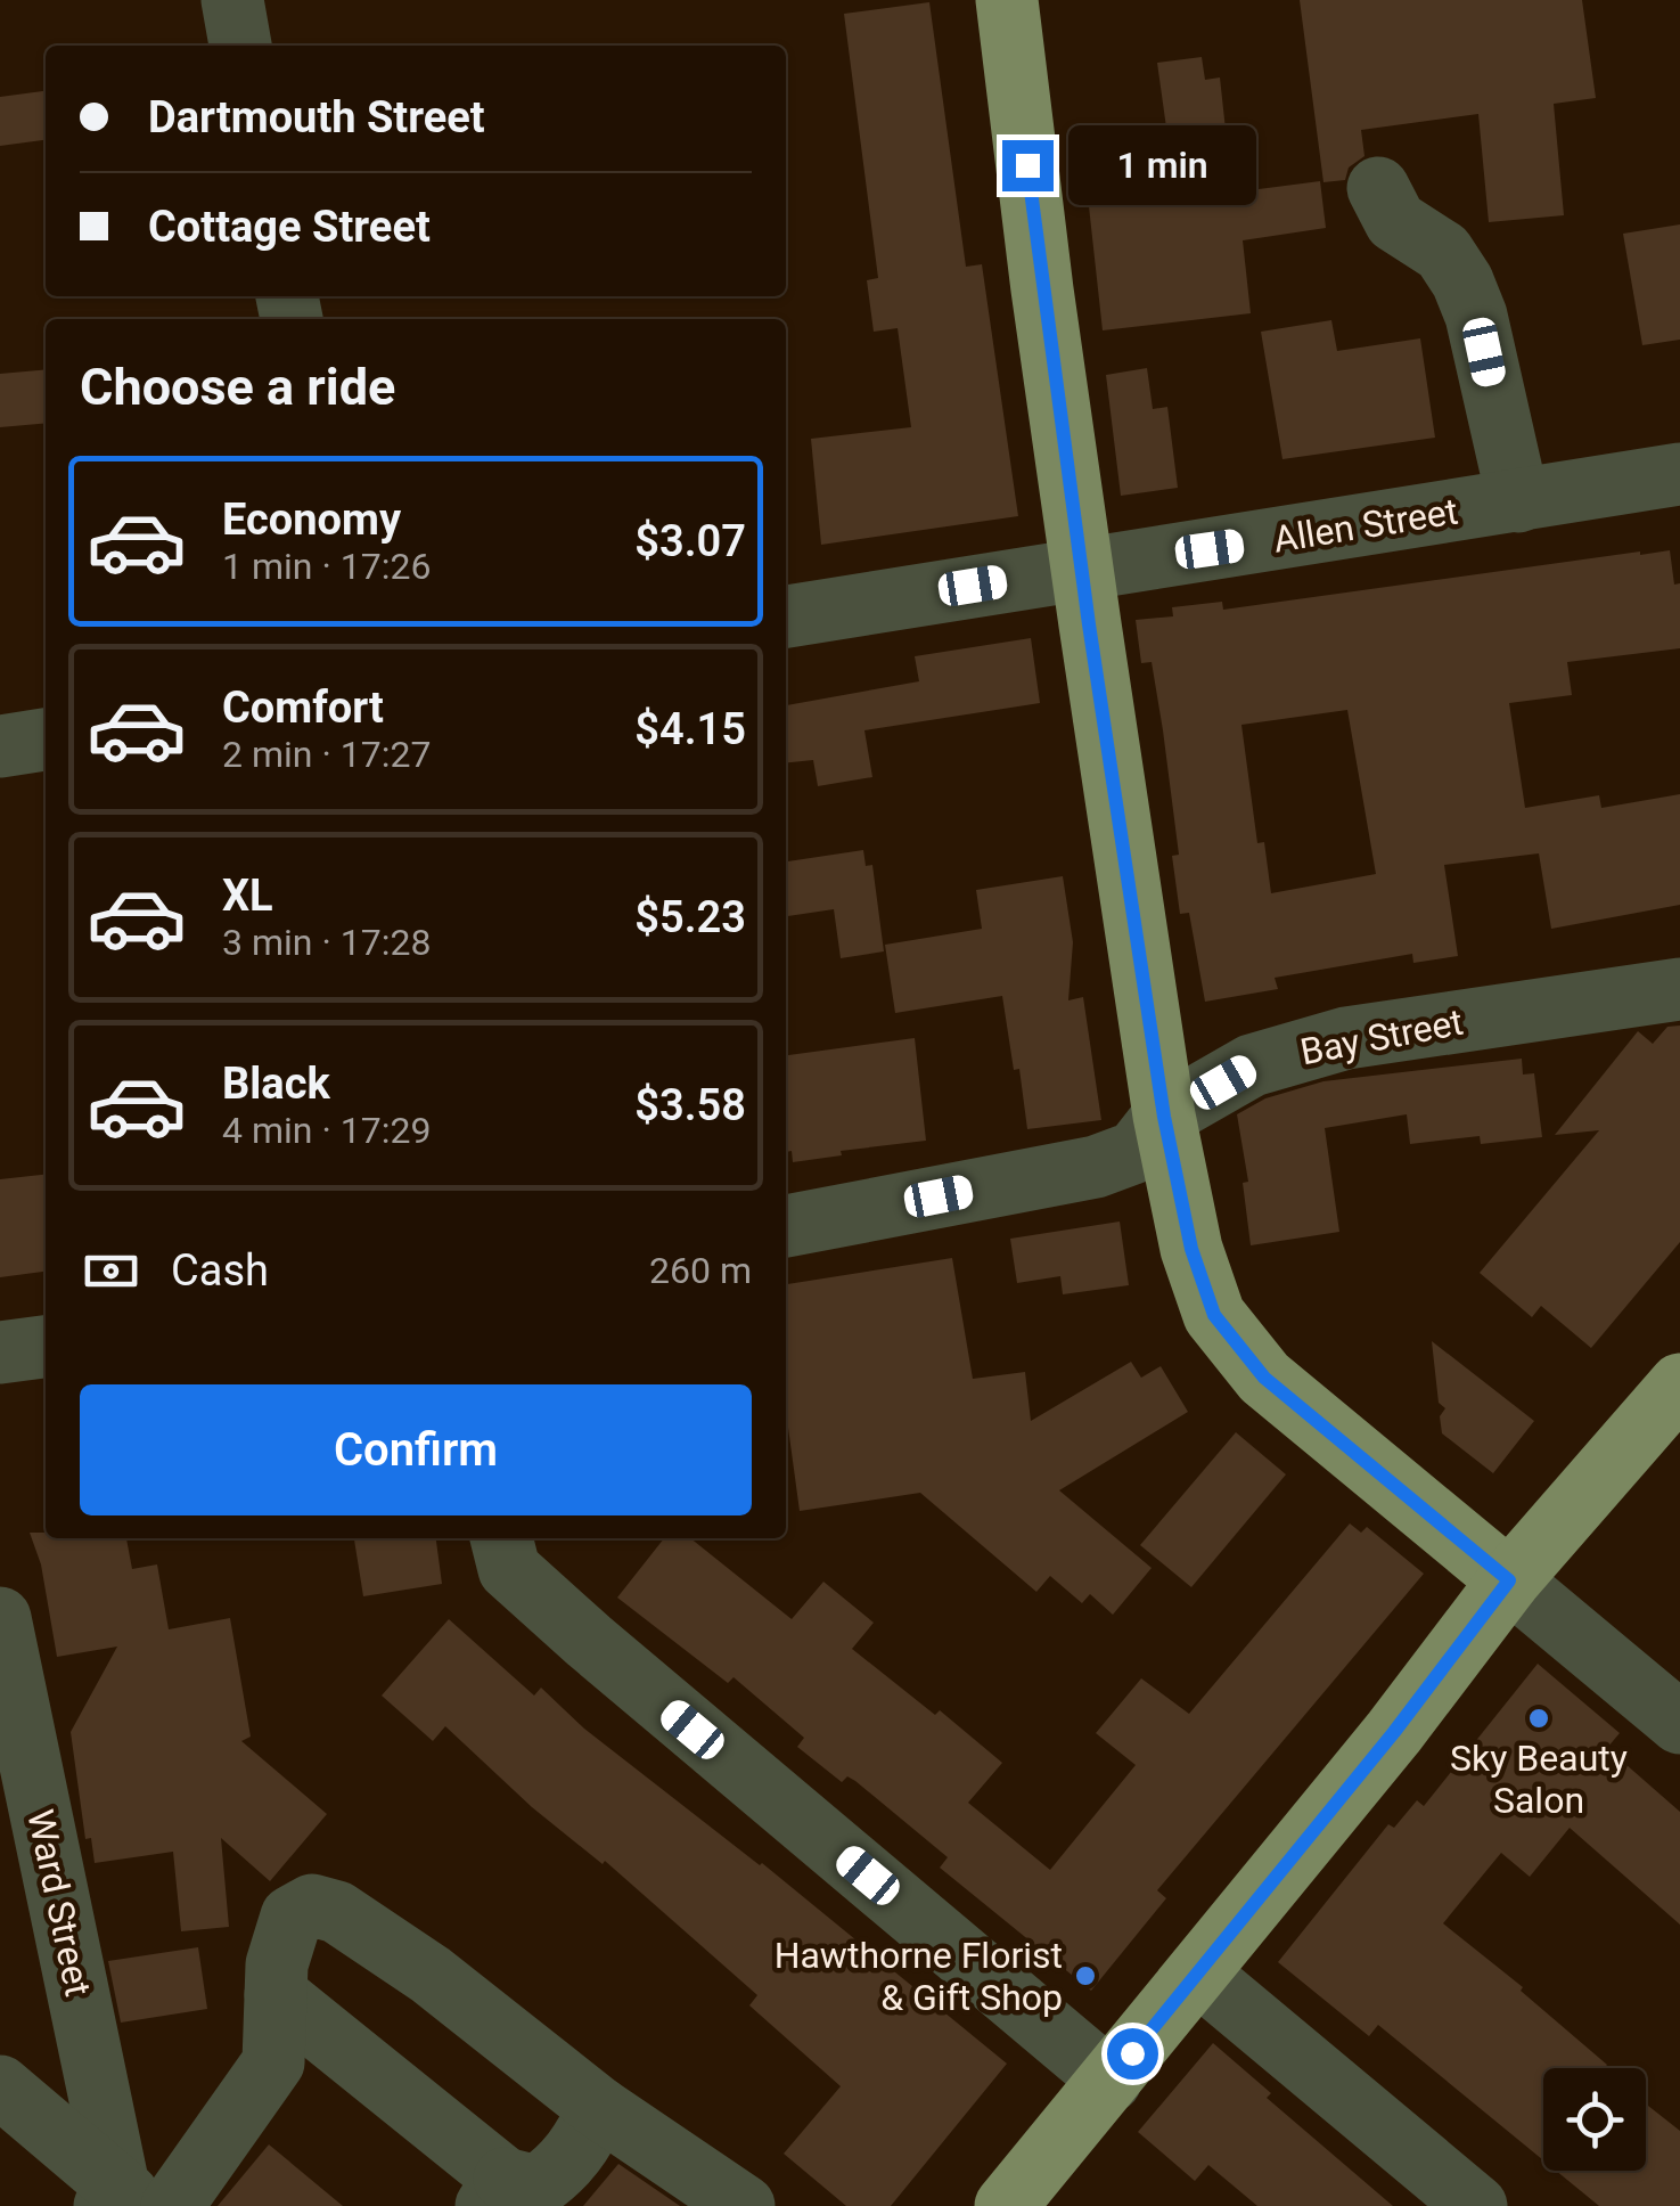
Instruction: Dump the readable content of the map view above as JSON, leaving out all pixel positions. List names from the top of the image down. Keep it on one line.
{"streets":{"street":["Allen Street","Bay Street","Ward Street"]},"places":["Sky Beauty Salon","Hawthorne Florist & Gift Shop"],"page":{"banner":["Dartmouth Street","Cottage Street"],"bubble":"1 min","heading":"Choose a ride","list":[{"name":"Economy","note":"1 min · 17:26","value":"$3.07"},{"name":"Comfort","note":"2 min · 17:27","value":"$4.15"},{"name":"XL","note":"3 min · 17:28","value":"$5.23"},{"name":"Black","note":"4 min · 17:29","value":"$3.58"}],"pay":["Cash","260 m"],"buttons":"Confirm"}}
